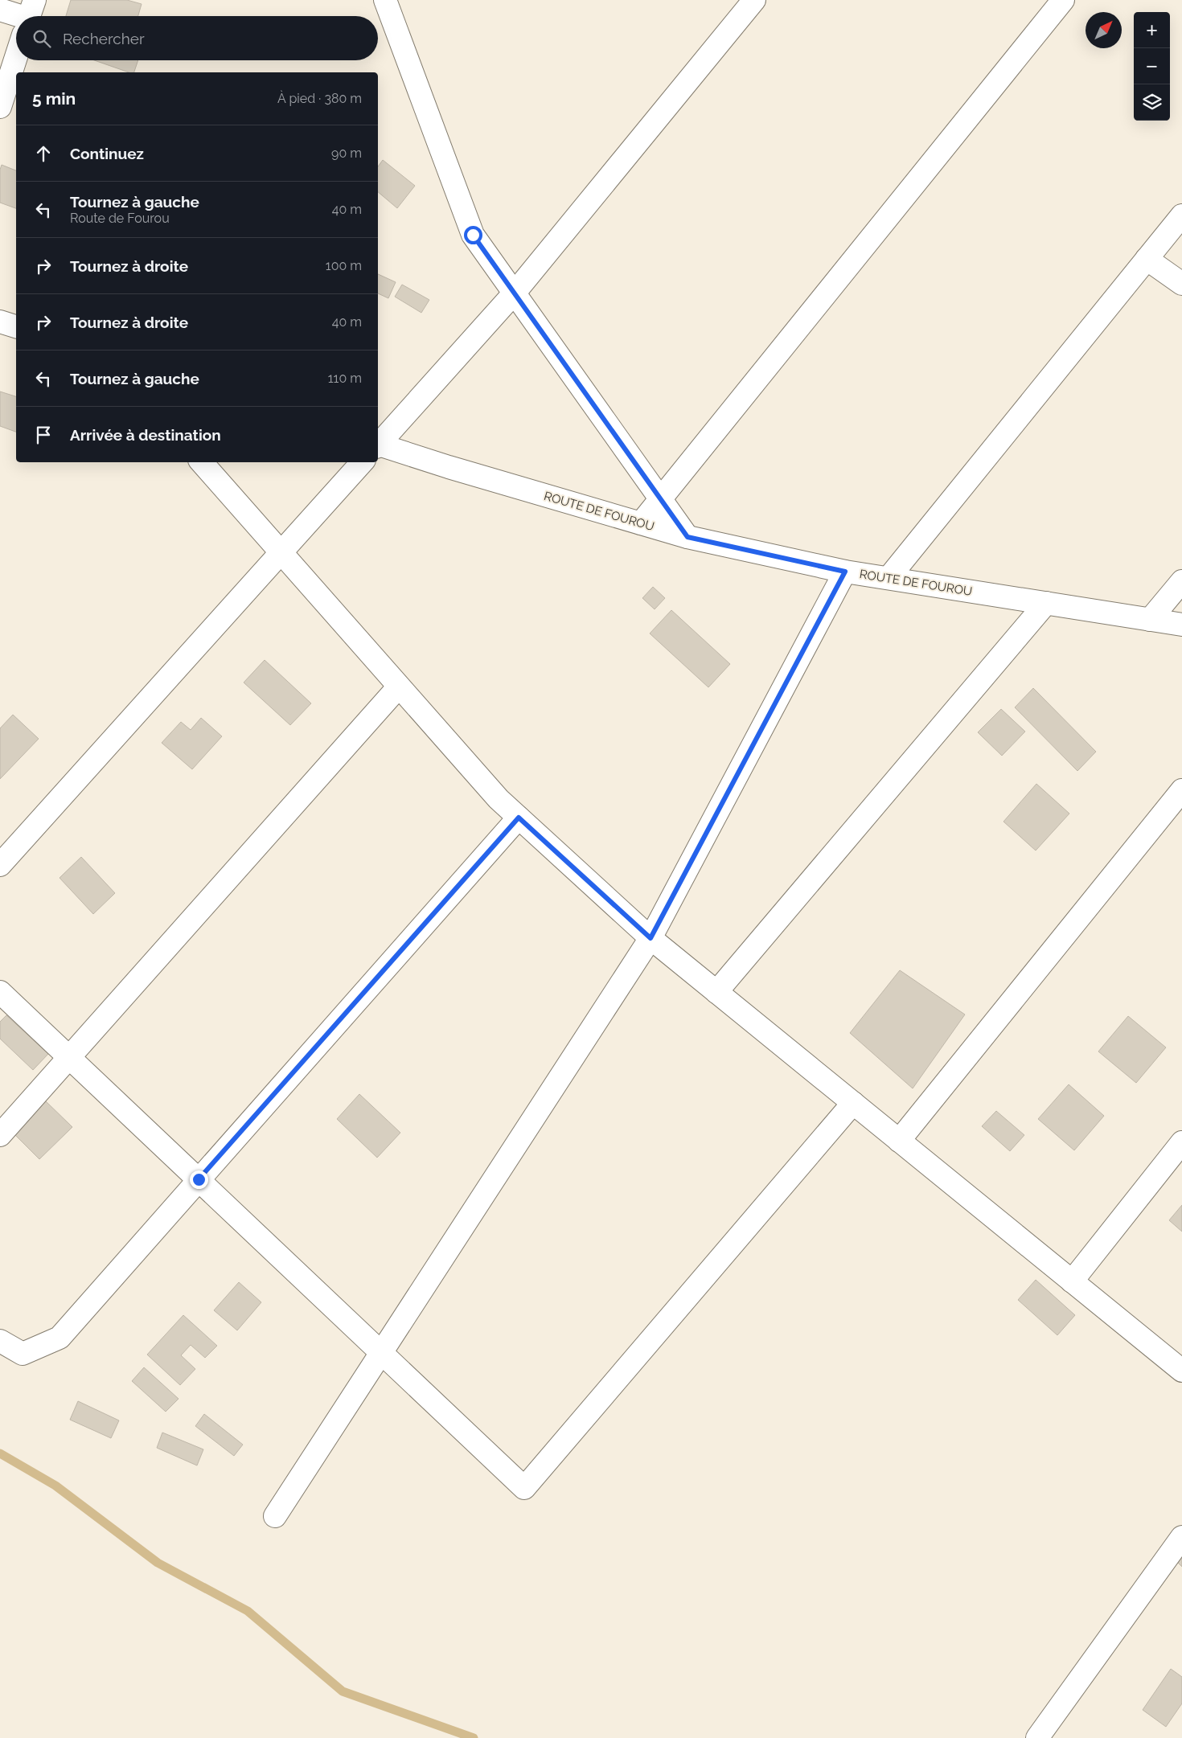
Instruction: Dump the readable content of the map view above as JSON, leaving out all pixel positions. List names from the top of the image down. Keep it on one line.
{"streets":{"street":["ROUTE DE FOUROU"]},"north":"top right","page":{"map_buttons":["+","−"],"search":"Rechercher","heading":["5 min","À pied · 380 m"],"list":[["Continuez","90 m"],["Tournez à gauche","Route de Fourou","40 m"],["Tournez à droite","100 m"],["Tournez à droite","40 m"],["Tournez à gauche","110 m"],"Arrivée à destination"]}}
